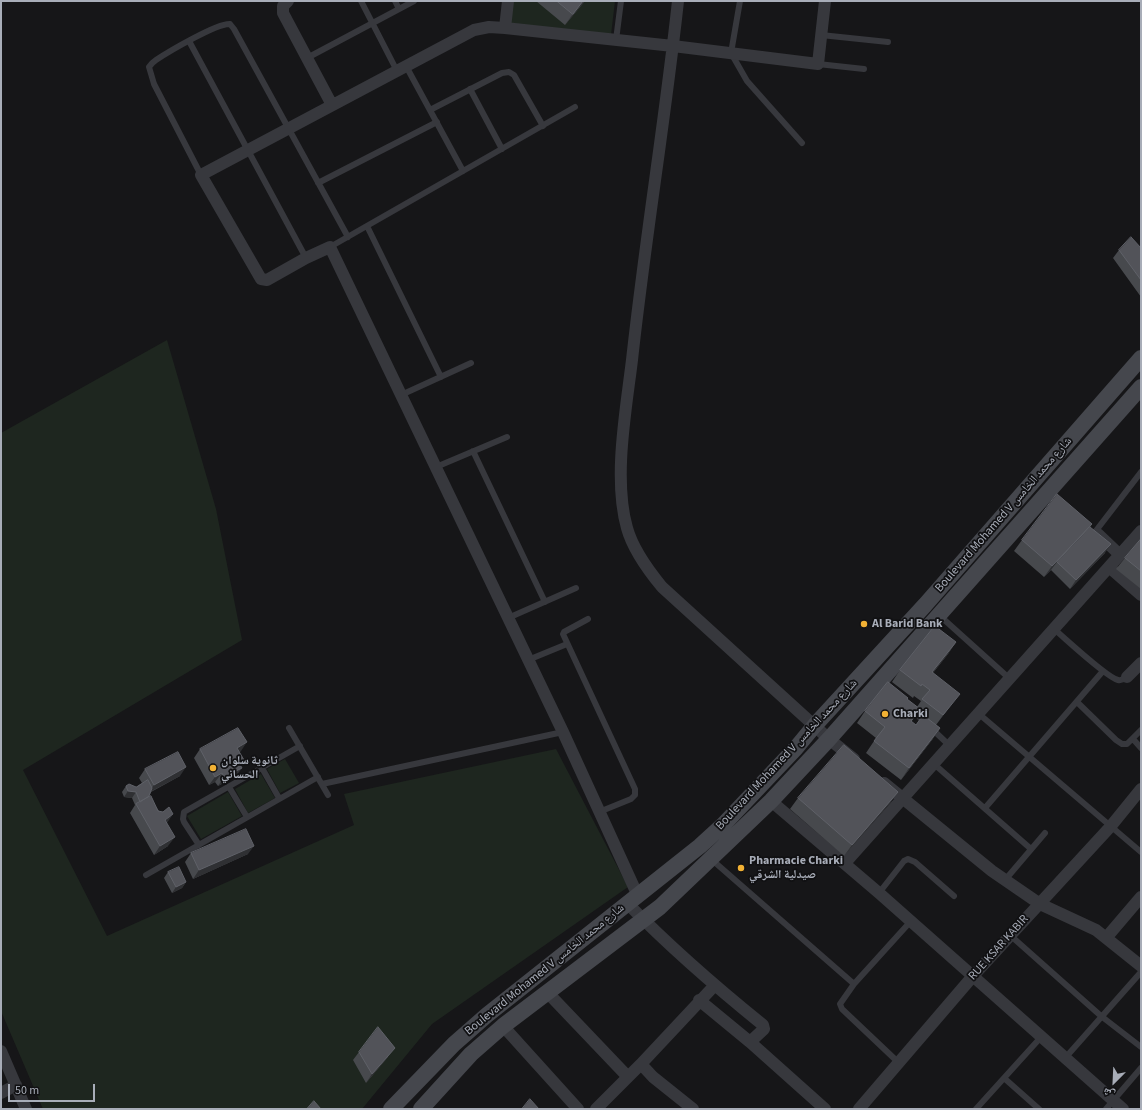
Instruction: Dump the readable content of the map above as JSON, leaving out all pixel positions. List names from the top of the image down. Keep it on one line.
{"streets":{"street":["Boulevard Mohamed V شارع محمد الخامس","RUE KSAR KABIR"]},"places":["Al Barid Bank","Charki","ثانوية سلوان الحساني","Pharmacie Charki صيدلية الشرقي"],"scale_bar":"50 m","north":"bottom left"}
